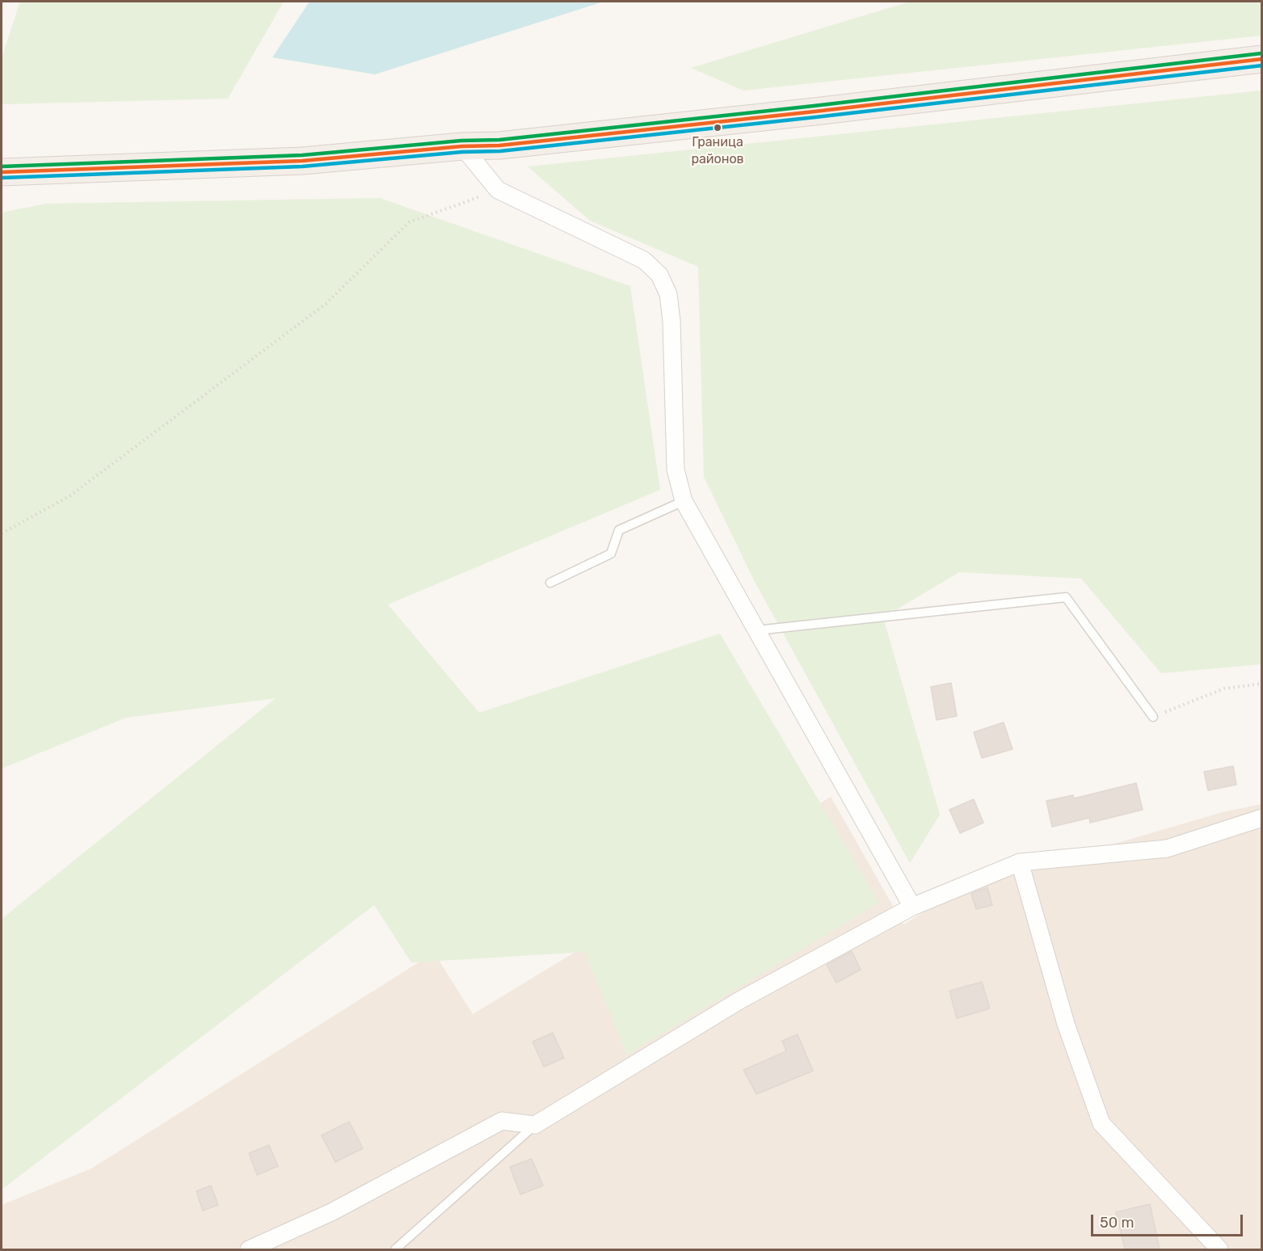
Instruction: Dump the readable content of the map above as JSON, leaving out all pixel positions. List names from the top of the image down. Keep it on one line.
{"places":["Граница районов"],"scale_bar":"50 m"}
